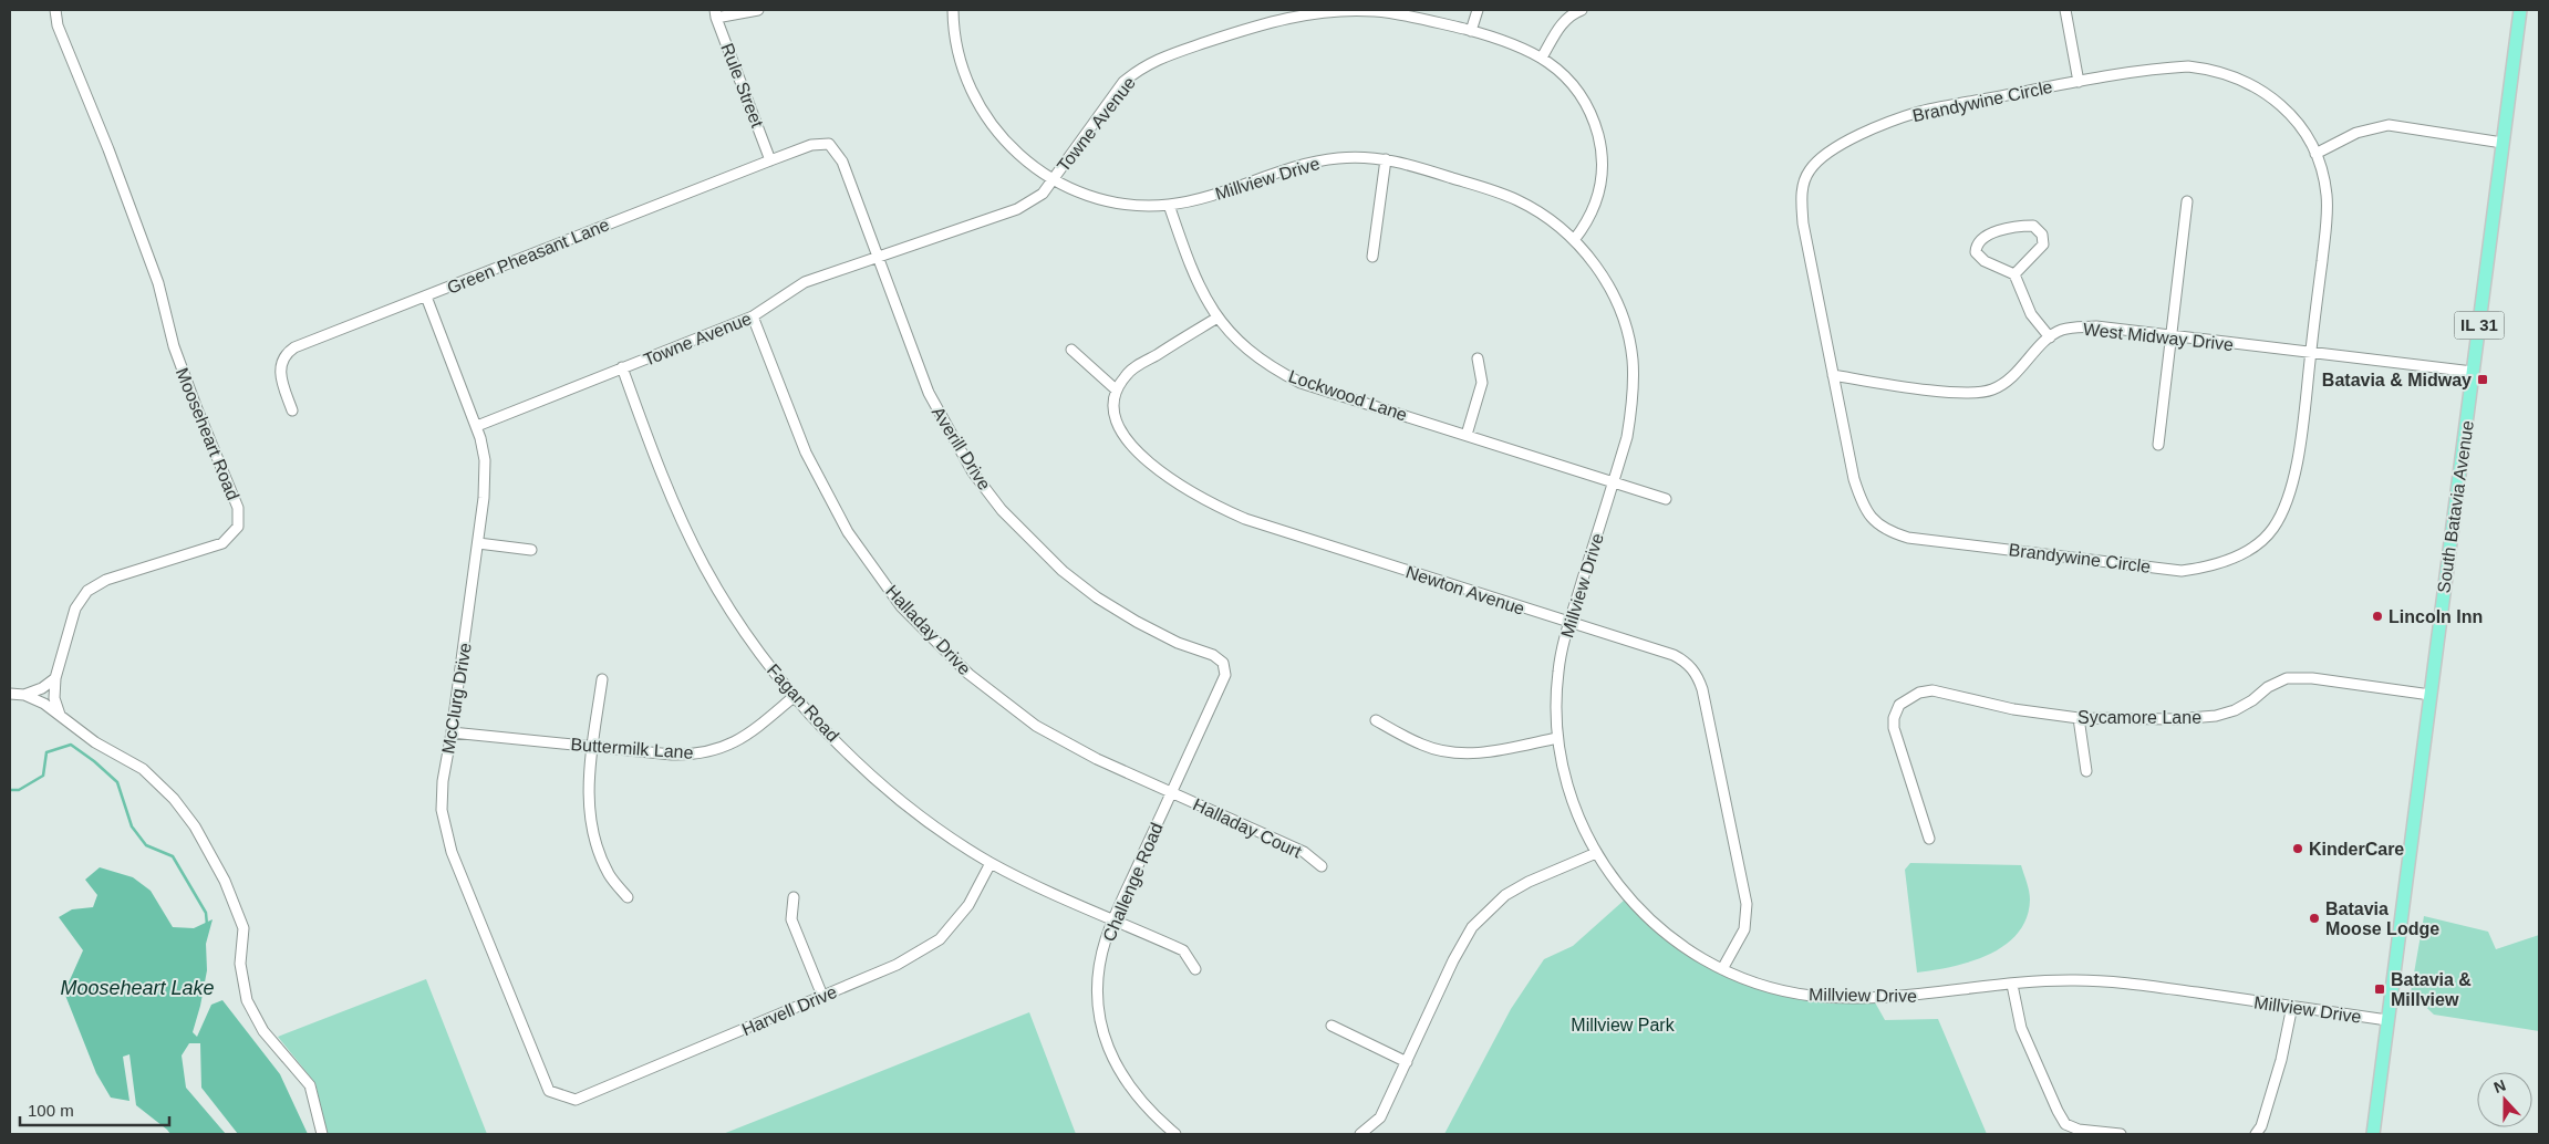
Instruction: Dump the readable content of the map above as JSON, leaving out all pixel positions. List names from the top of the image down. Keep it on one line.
{"streets":{"main road":["IL 31","South Batavia Avenue"],"street":["Rule Street","Brandywine Circle","Towne Avenue","Millview Drive","Green Pheasant Lane","West Midway Drive","Lockwood Lane","Mooseheart Road","Averill Drive","Newton Avenue","Halladay Drive","McClurg Drive","Fagan Road","Sycamore Lane","Buttermilk Lane","Halladay Court","Challenge Road","Harvell Drive"]},"crossings":[["Rule Street","Green Pheasant Lane"],["Brandywine Circle","West Midway Drive"],["Towne Avenue","Millview Drive"],["Towne Avenue","Averill Drive"],["Towne Avenue","Halladay Drive"],["Towne Avenue","McClurg Drive"],["Towne Avenue","Fagan Road"],["Millview Drive","Lockwood Lane"],["Millview Drive","South Batavia Avenue"],["Millview Drive","Newton Avenue"],["Green Pheasant Lane","Averill Drive"],["Green Pheasant Lane","McClurg Drive"],["West Midway Drive","South Batavia Avenue"],["Averill Drive","Challenge Road"],["South Batavia Avenue","Sycamore Lane"],["Halladay Drive","Halladay Court"],["Halladay Drive","Challenge Road"],["McClurg Drive","Buttermilk Lane"],["McClurg Drive","Harvell Drive"],["Fagan Road","Buttermilk Lane"],["Fagan Road","Challenge Road"],["Fagan Road","Harvell Drive"],["Halladay Court","Challenge Road"]],"water":["Mooseheart Lake"],"parks":["Millview Park"],"places":{"transit":["Batavia & Midway","Batavia & Millview"],"other":["Lincoln Inn","KinderCare","Batavia Moose Lodge"]},"scale_bar":"100 m","north":"top"}
